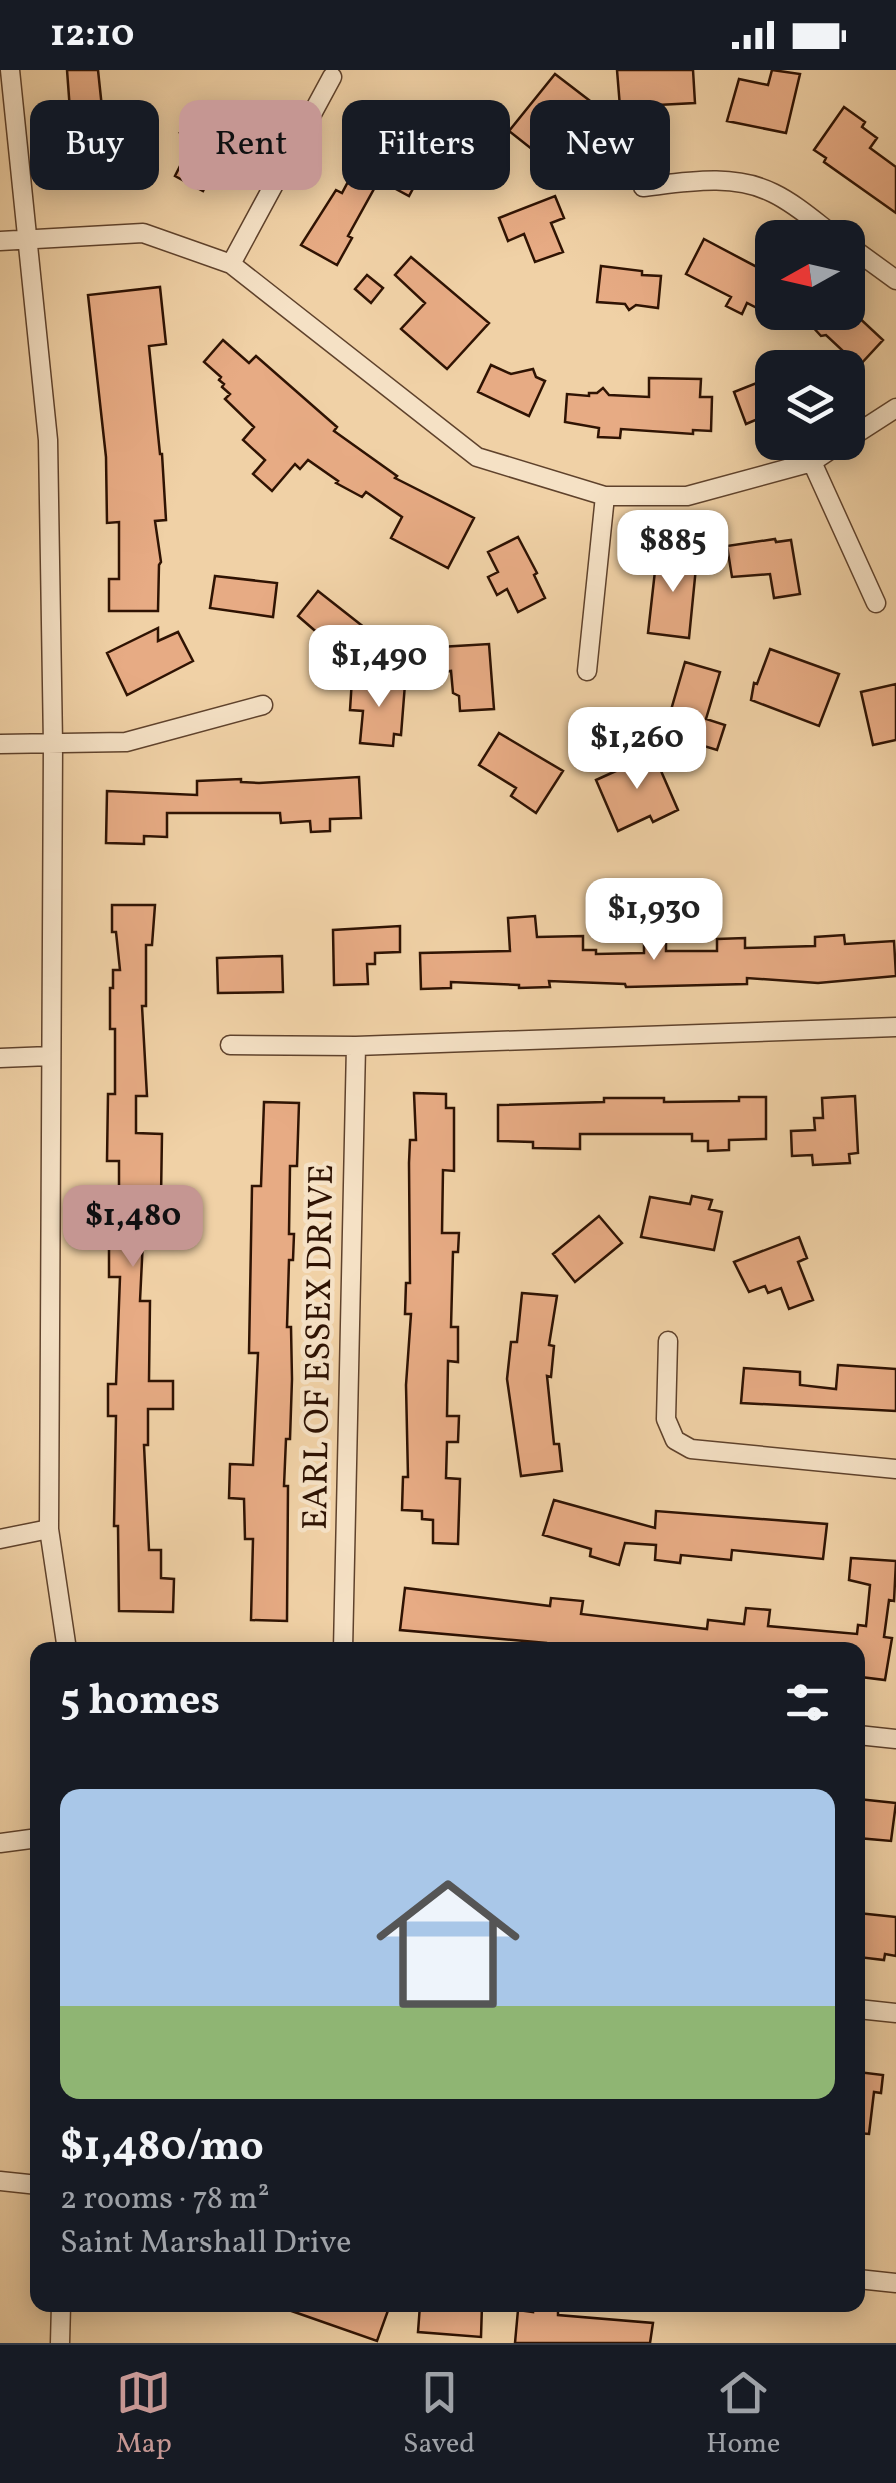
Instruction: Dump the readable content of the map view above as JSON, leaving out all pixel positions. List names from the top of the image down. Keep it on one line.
{"streets":{"street":["EARL OF ESSEX DRIVE"]},"north":"left","page":{"status":"12:10","chip":["Buy","Rent","Filters","New"],"price":["$885","$1,490","$1,260","$1,930","$1,480"],"heading":"5 homes","list":[{"name":"$1,480/mo","note":"2 rooms · 78 m² · Saint Marshall Drive"}],"tabs":["Map","Saved","Home"]}}
